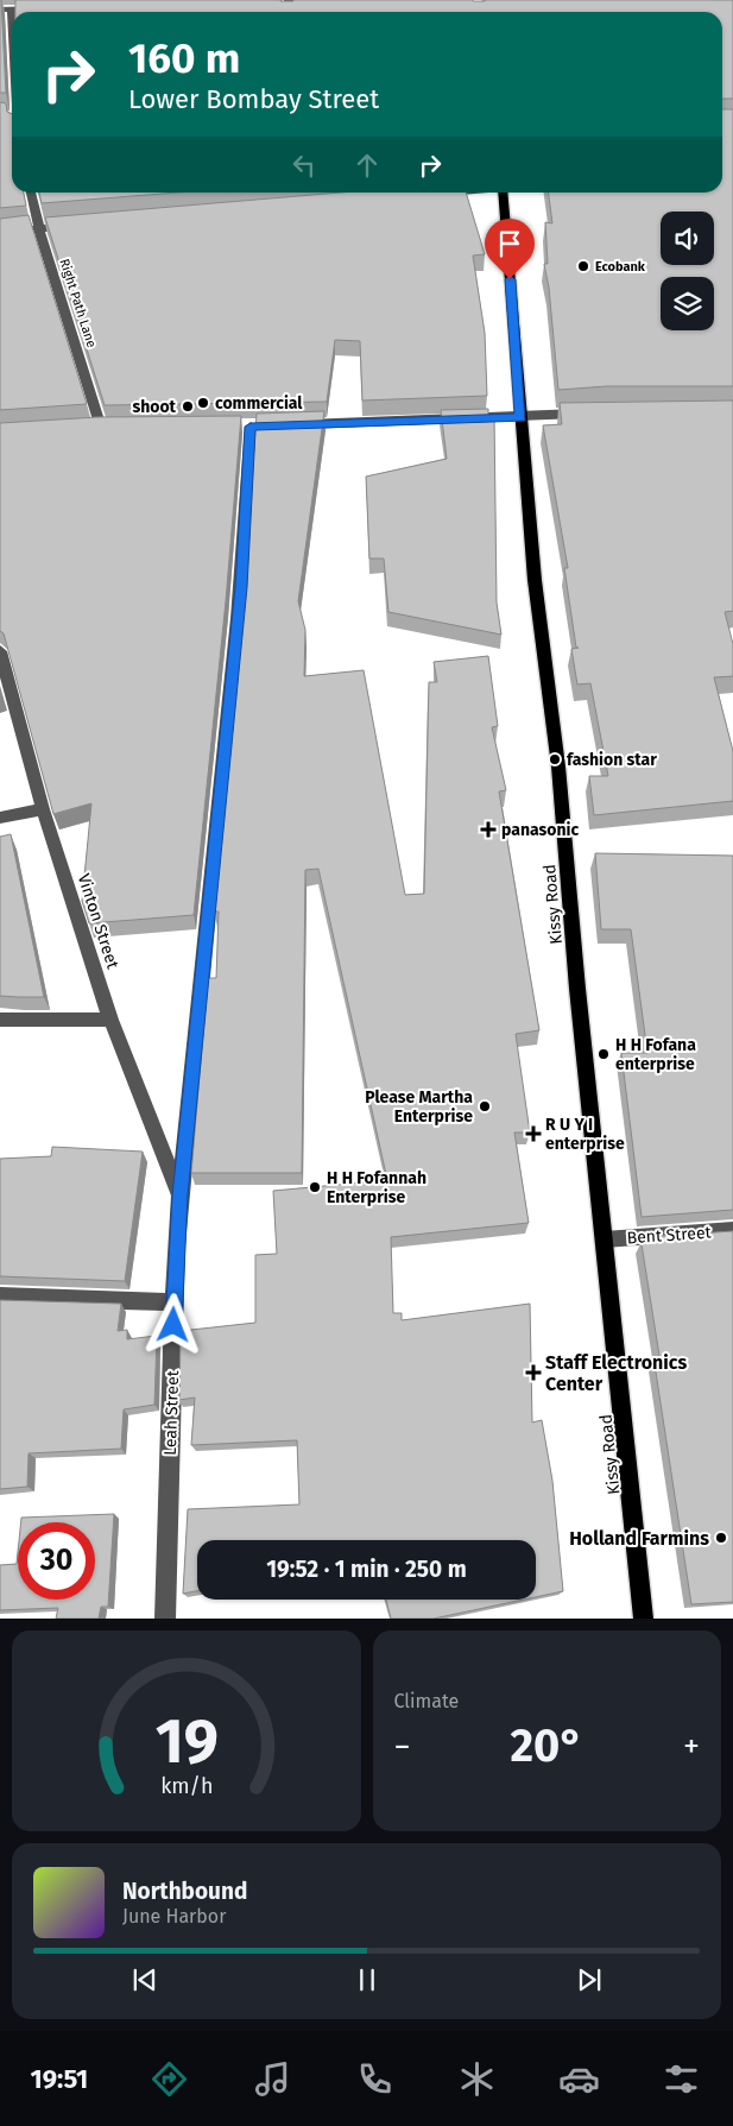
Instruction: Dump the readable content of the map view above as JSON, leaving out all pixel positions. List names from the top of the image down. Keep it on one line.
{"streets":{"main road":["Kissy Road"],"street":["Right Path Lane","Vinton Street","Bent Street","Leah Street"]},"crossings":[["Kissy Road","Bent Street"],["Vinton Street","Leah Street"]],"places":{"other":["Ecobank","commercial","shoot","fashion star","H H Fofana enterprise","Please Martha Enterprise","H H Fofannah Enterprise","Holland Farmins"],"health":["panasonic","R U Y I enterprise","Staff Electronics Center"]},"page":{"turn":["160 m","Lower Bombay Street"],"limit":"30","trip":"19:52 · 1 min · 250 m","tile":"Climate","heat":["−","20°","+"],"song":["Northbound","June Harbor"],"tabs":"19:51","gauge":["19","km/h"]}}
